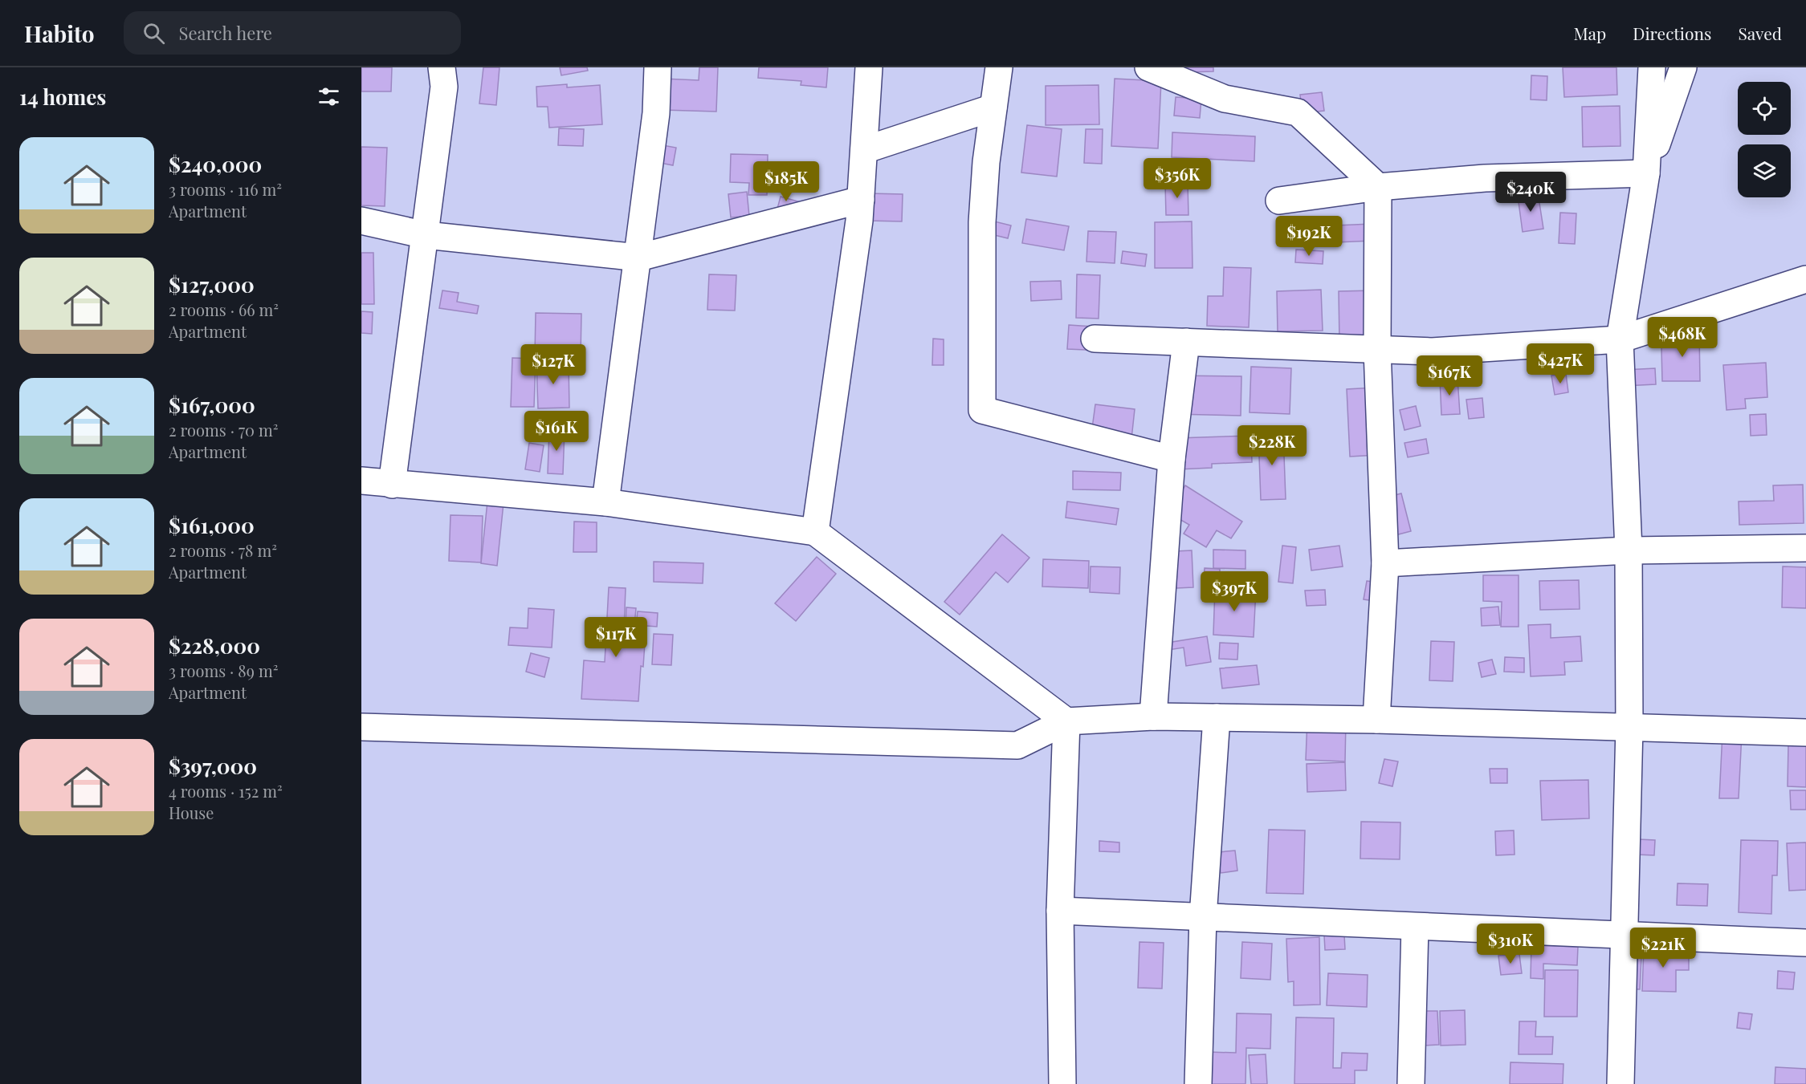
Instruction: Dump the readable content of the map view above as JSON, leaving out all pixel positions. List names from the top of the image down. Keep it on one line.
{"page":{"header":"Habito","search":"Search here","nav":["Map","Directions","Saved"],"heading":"14 homes","list":[{"name":"$240,000","note":"3 rooms · 116 m² · Apartment"},{"name":"$127,000","note":"2 rooms · 66 m² · Apartment"},{"name":"$167,000","note":"2 rooms · 70 m² · Apartment"},{"name":"$161,000","note":"2 rooms · 78 m² · Apartment"},{"name":"$228,000","note":"3 rooms · 89 m² · Apartment"},{"name":"$397,000","note":"4 rooms · 152 m² · House"}],"price":["$356K","$185K","$240K","$192K","$468K","$427K","$127K","$167K","$161K","$228K","$397K","$117K","$310K","$221K"]}}
